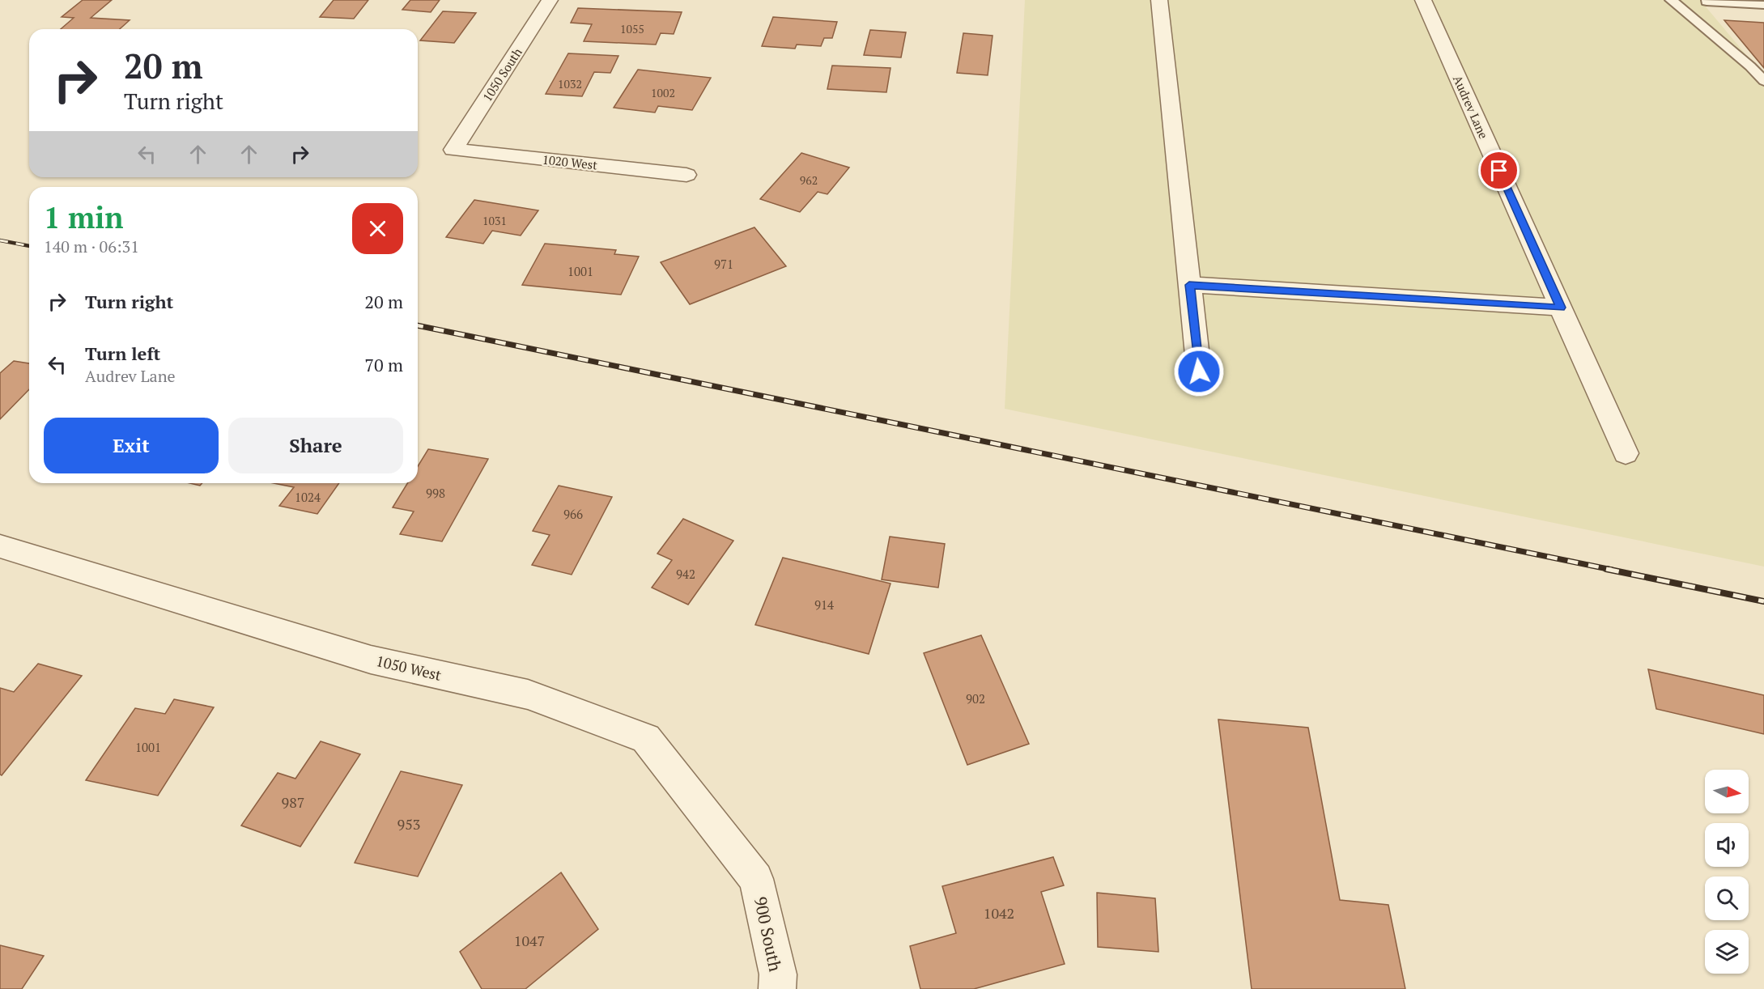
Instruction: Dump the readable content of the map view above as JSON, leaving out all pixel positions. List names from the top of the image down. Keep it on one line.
{"streets":{"street":["1050 South","Audrev Lane","1020 West","1050 West","900 South"]},"crossings":[["1050 South","1020 West"],["1050 West","900 South"]],"house_numbers":["1055","1032","1002","962","1031","971","1001","998","1024","966","942","914","902","1001","987","953","1042","1047"],"north":"right","page":{"turn":["20 m","Turn right"],"heading":["1 min","140 m · 06:31"],"list":[{"name":"Turn right","value":"20 m"},{"name":"Turn left","note":"Audrev Lane","value":"70 m"}],"buttons":["Exit","Share"]}}
